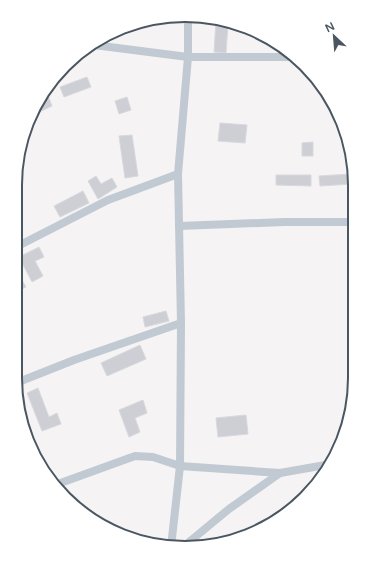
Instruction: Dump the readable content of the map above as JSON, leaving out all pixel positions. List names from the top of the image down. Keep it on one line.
{"north":"top left"}
